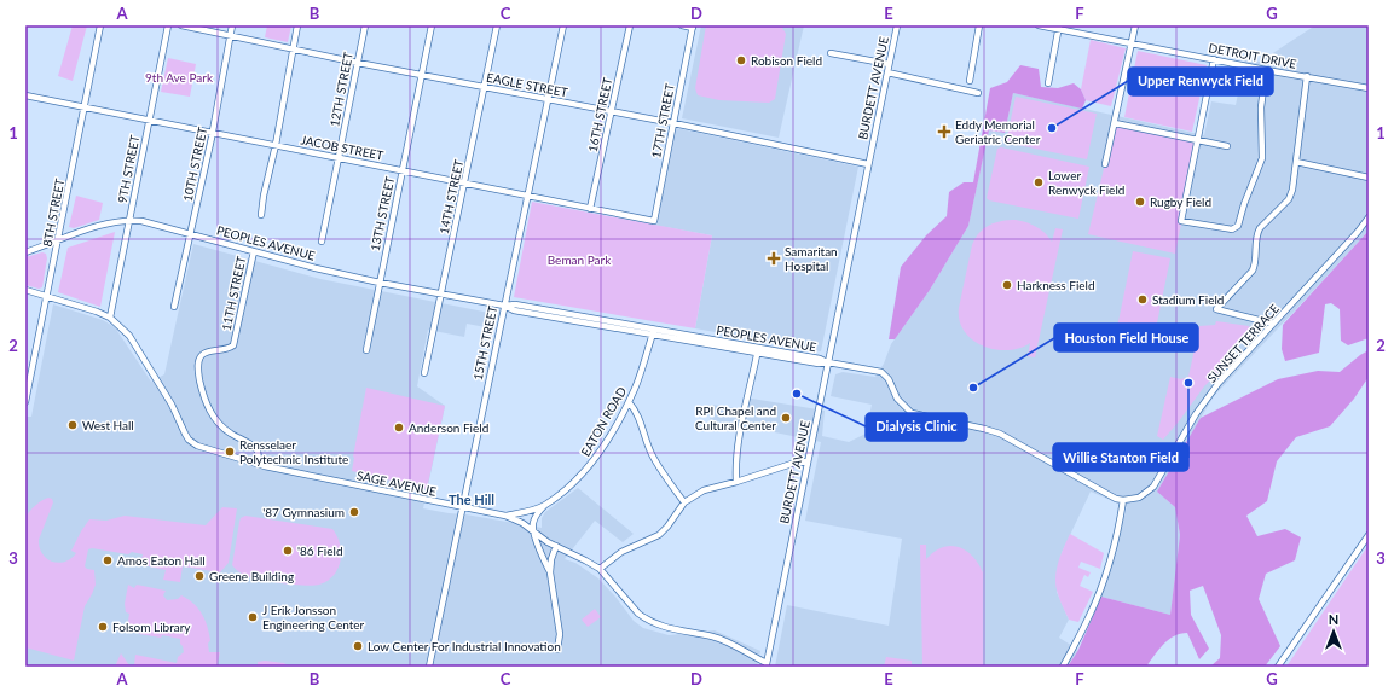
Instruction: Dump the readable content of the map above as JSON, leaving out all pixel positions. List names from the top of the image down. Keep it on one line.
{"streets":{"street":["DETROIT DRIVE","EAGLE STREET","BURDETT AVENUE","12TH STREET","16TH STREET","17TH STREET","JACOB STREET","10TH STREET","9TH STREET","14TH STREET","8TH STREET","13TH STREET","PEOPLES AVENUE","11TH STREET","15TH STREET","SUNSET TERRACE","EATON ROAD","SAGE AVENUE"]},"crossings":[["EAGLE STREET","BURDETT AVENUE"],["EAGLE STREET","12TH STREET"],["EAGLE STREET","16TH STREET"],["EAGLE STREET","17TH STREET"],["EAGLE STREET","10TH STREET"],["EAGLE STREET","14TH STREET"],["EAGLE STREET","13TH STREET"],["EAGLE STREET","15TH STREET"],["BURDETT AVENUE","PEOPLES AVENUE"],["BURDETT AVENUE","SAGE AVENUE"],["12TH STREET","JACOB STREET"],["16TH STREET","JACOB STREET"],["17TH STREET","JACOB STREET"],["JACOB STREET","10TH STREET"],["JACOB STREET","9TH STREET"],["JACOB STREET","14TH STREET"],["JACOB STREET","8TH STREET"],["JACOB STREET","13TH STREET"],["JACOB STREET","15TH STREET"],["10TH STREET","PEOPLES AVENUE"],["9TH STREET","PEOPLES AVENUE"],["9TH STREET","SAGE AVENUE"],["14TH STREET","PEOPLES AVENUE"],["8TH STREET","PEOPLES AVENUE"],["13TH STREET","PEOPLES AVENUE"],["PEOPLES AVENUE","11TH STREET"],["PEOPLES AVENUE","15TH STREET"],["PEOPLES AVENUE","SUNSET TERRACE"],["PEOPLES AVENUE","EATON ROAD"],["11TH STREET","SAGE AVENUE"],["15TH STREET","SAGE AVENUE"],["EATON ROAD","SAGE AVENUE"]],"districts":["The Hill"],"parks":["9th Ave Park","Beman Park"],"places":{"other":["Robison Field","Upper Renwyck Field","Lower Renwyck Field","Rugby Field","Harkness Field","Stadium Field","Willie Stanton Field","Houston Field House","Dialysis Clinic","RPI Chapel and Cultural Center","West Hall","Anderson Field","Rensselaer Polytechnic Institute","'87 Gymnasium","'86 Field","Amos Eaton Hall","Greene Building","J Erik Jonsson Engineering Center","Folsom Library","Low Center For Industrial Innovation"],"health":["Eddy Memorial Geriatric Center","Samaritan Hospital"]},"north":"top","grid":{"columns":["A","B","C","D","E","F","G"],"rows":["1","2","3"]}}
